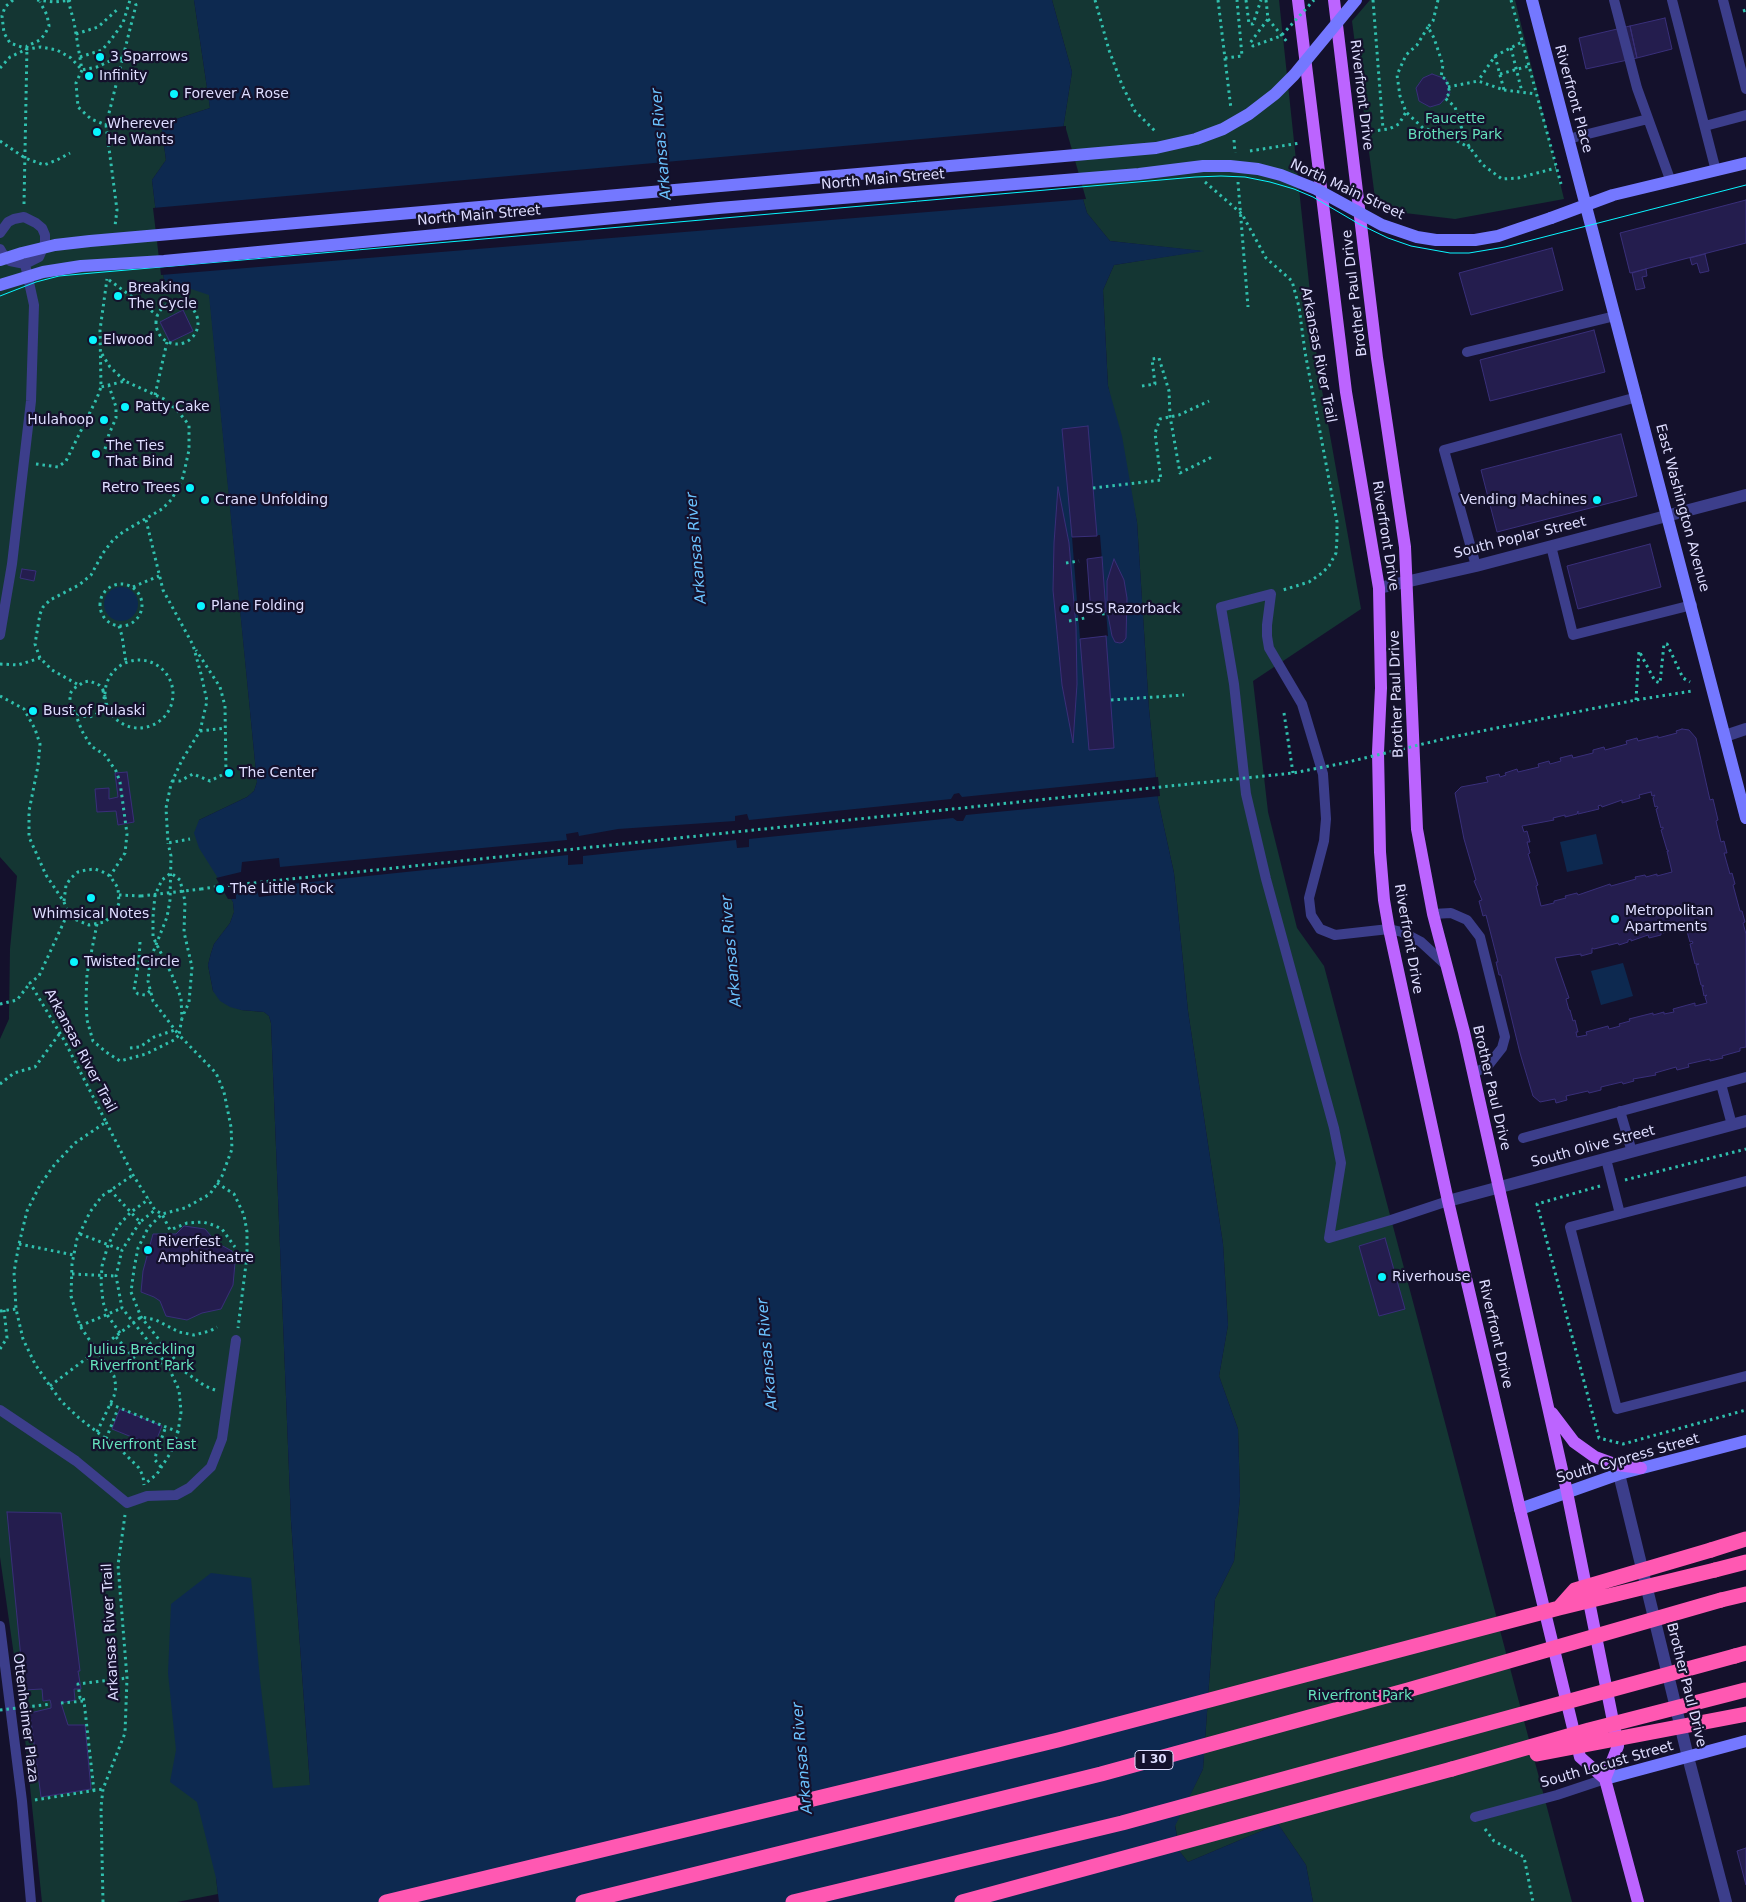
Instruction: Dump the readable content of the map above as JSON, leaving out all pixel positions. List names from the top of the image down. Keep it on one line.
{"streets":{"highway":["I 30"],"main road":["Riverfront Drive","Riverfront Place","North Main Street","Brother Paul Drive","East Washington Avenue","South Cypress Street","South Locust Street"],"street":["South Poplar Street","South Olive Street"],"lane":["Ottenheimer Plaza"],"path":["Arkansas River Trail"]},"crossings":[["Riverfront Drive","Brother Paul Drive"],["Riverfront Drive","South Poplar Street"],["Riverfront Drive","South Olive Street"],["Riverfront Drive","South Cypress Street"],["Riverfront Drive","South Locust Street"],["Riverfront Place","North Main Street"],["Riverfront Place","East Washington Avenue"],["North Main Street","East Washington Avenue"],["Brother Paul Drive","South Poplar Street"],["Brother Paul Drive","South Olive Street"],["Brother Paul Drive","South Cypress Street"],["Brother Paul Drive","South Locust Street"],["East Washington Avenue","South Poplar Street"]],"water":["Arkansas River"],"parks":["Faucette Brothers Park","Julius Breckling Riverfront Park","RIverfront East","Riverfront Park"],"places":["3 Sparrows","Infinity","Forever A Rose","Wherever He Wants","Breaking The Cycle","Elwood","Patty Cake","Hulahoop","The Ties That Bind","Retro Trees","Crane Unfolding","Vending Machines","Plane Folding","USS Razorback","Bust of Pulaski","The Center","The Little Rock","Whimsical Notes","Metropolitan Apartments","Twisted Circle","Riverfest Amphitheatre","Riverhouse"]}
